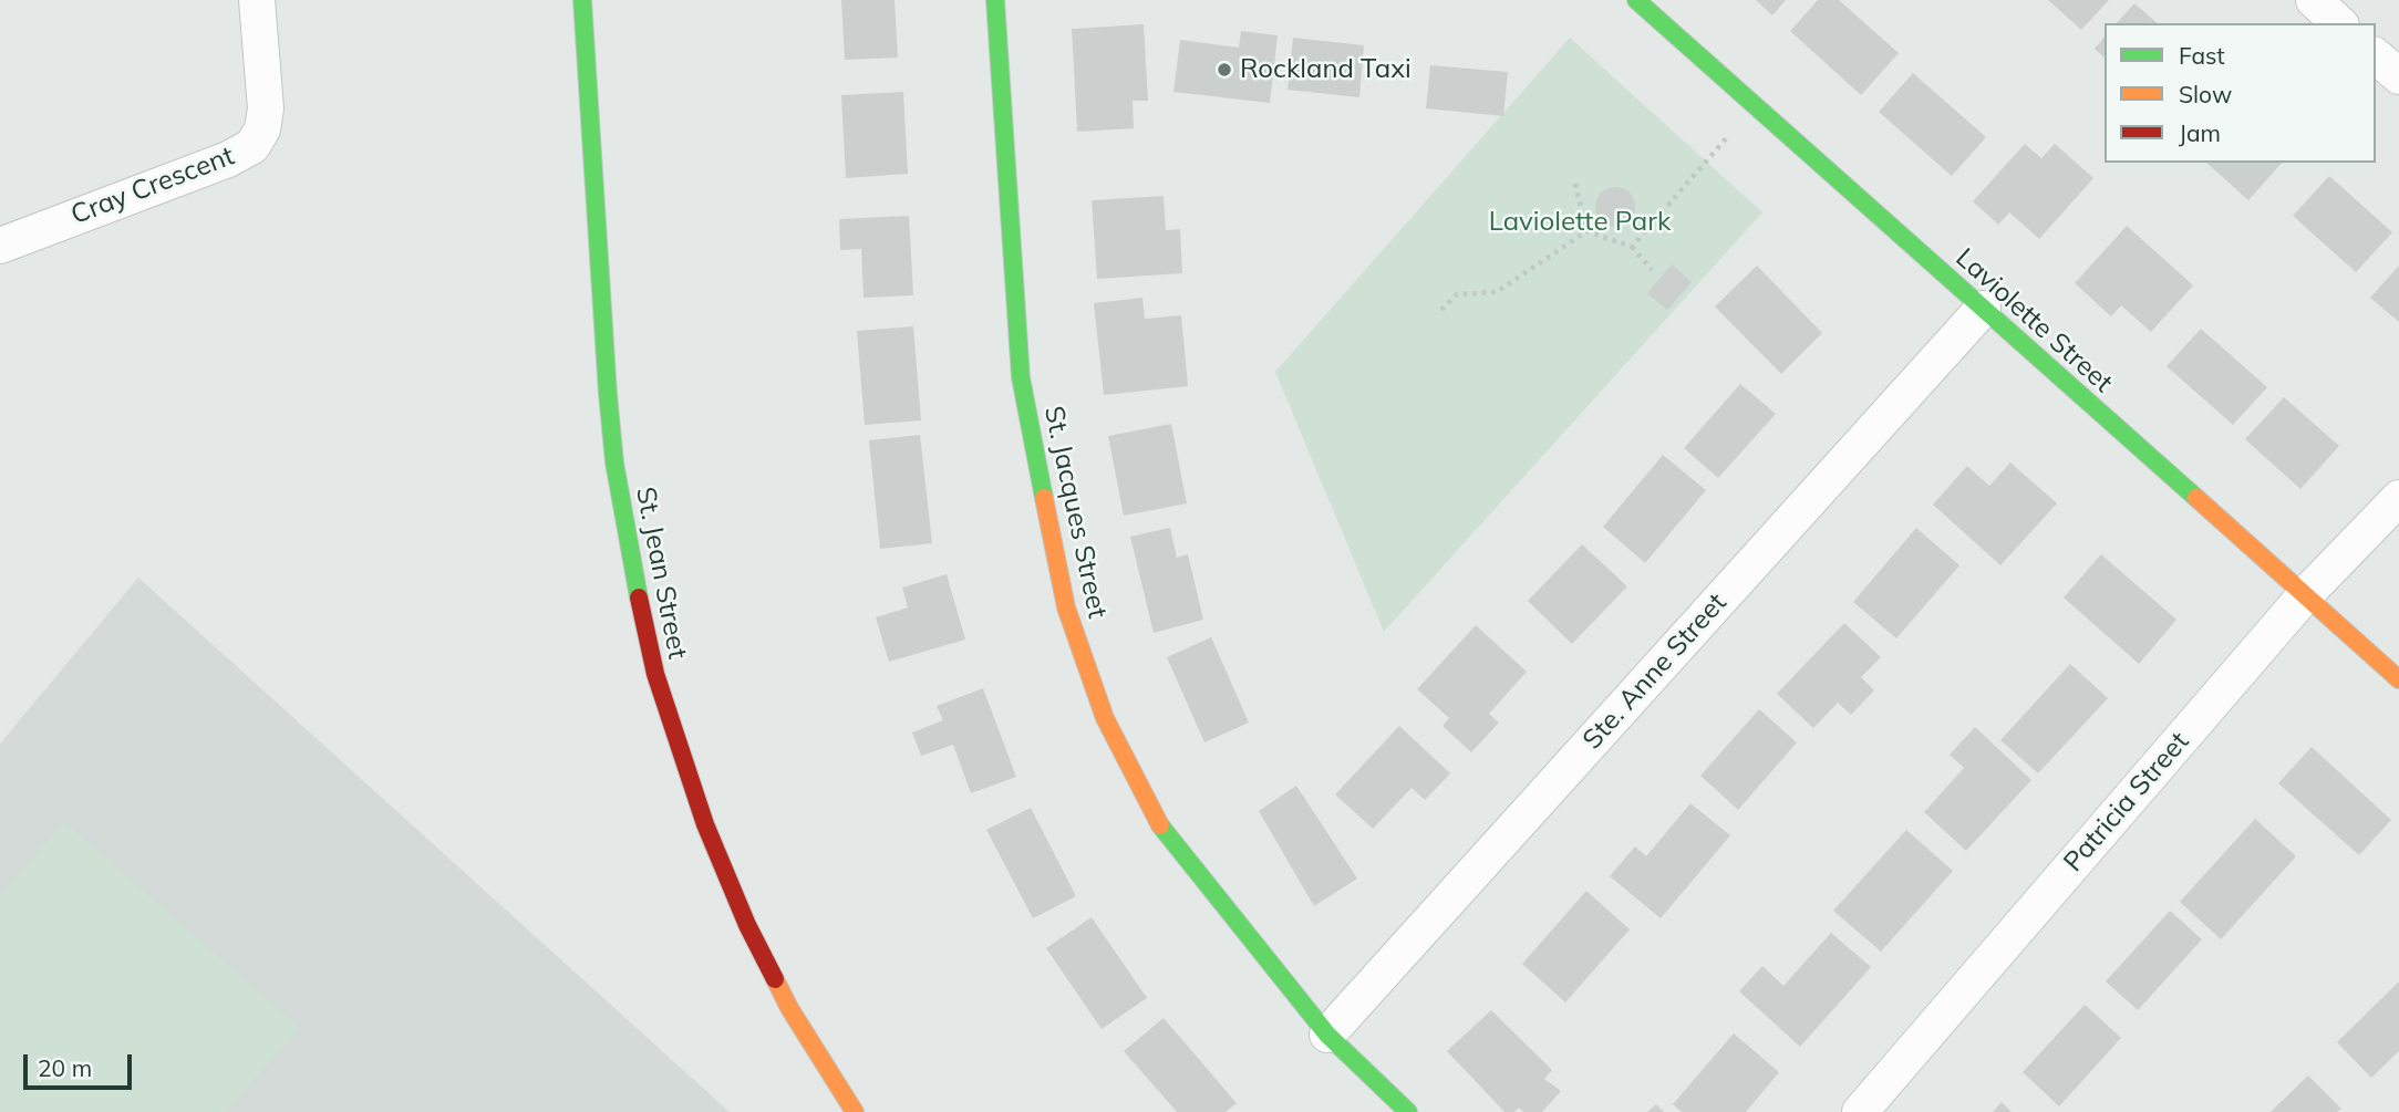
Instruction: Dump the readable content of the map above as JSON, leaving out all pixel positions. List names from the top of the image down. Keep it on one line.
{"streets":{"street":["Cray Crescent","Laviolette Street","St. Jacques Street","St. Jean Street","Ste. Anne Street","Patricia Street"]},"crossings":[["Laviolette Street","Ste. Anne Street"],["Laviolette Street","Patricia Street"],["St. Jacques Street","Ste. Anne Street"]],"parks":["Laviolette Park"],"places":["Rockland Taxi"],"legend":["Fast","Slow","Jam"],"scale_bar":"20 m"}
